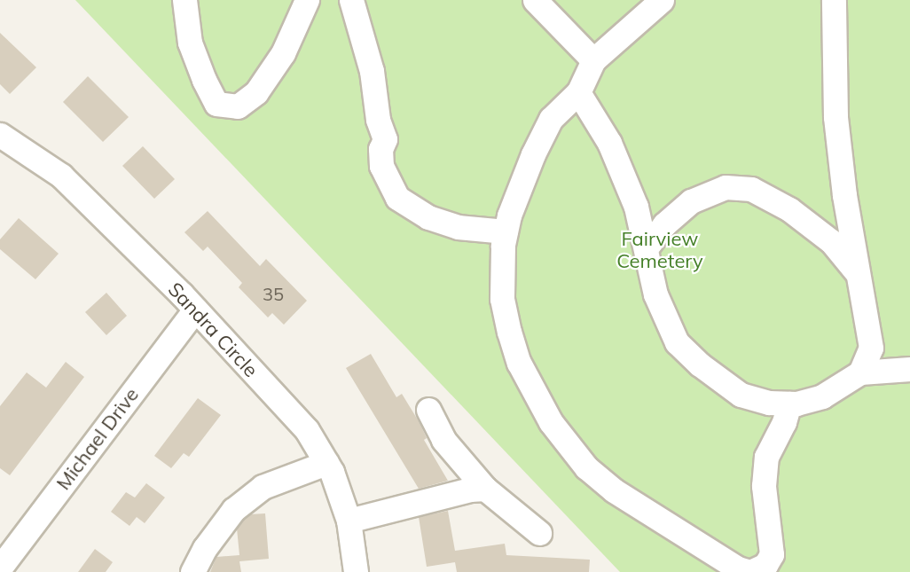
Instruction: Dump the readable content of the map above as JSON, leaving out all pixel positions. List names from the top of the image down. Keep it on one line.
{"streets":{"street":["Sandra Circle","Michael Drive"]},"crossings":[["Sandra Circle","Michael Drive"]],"parks":["Fairview Cemetery"],"house_numbers":["35"]}
